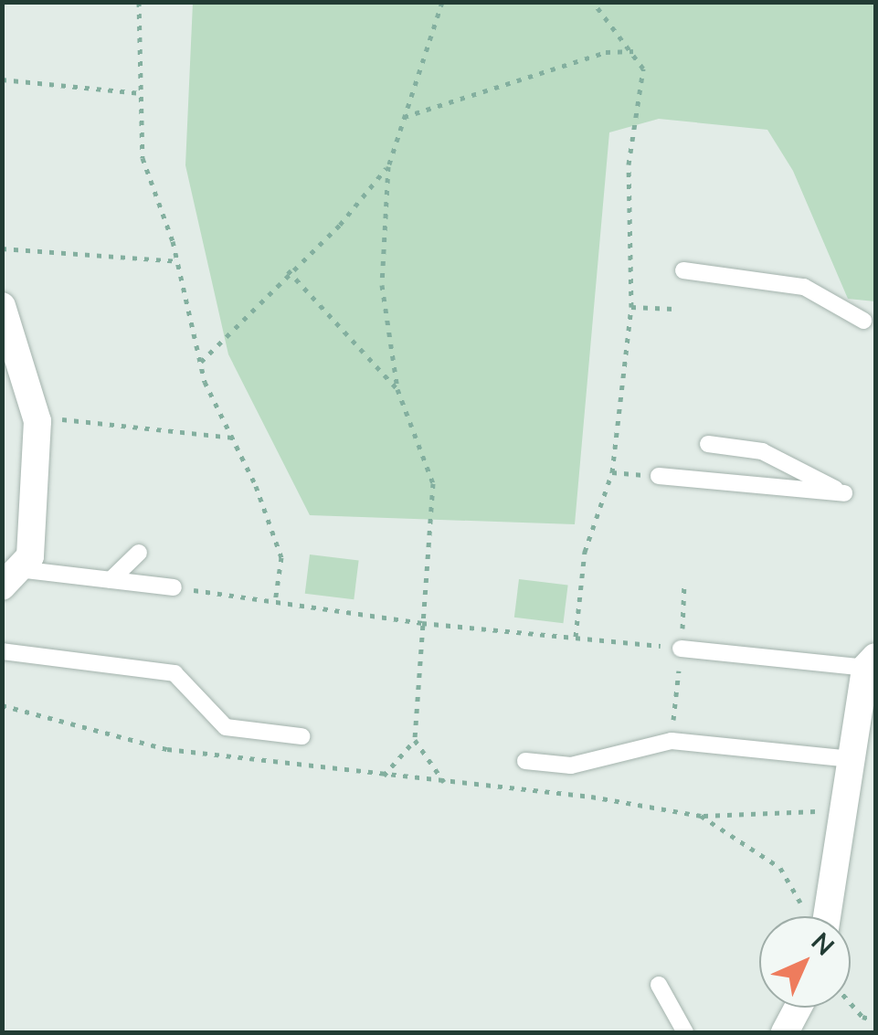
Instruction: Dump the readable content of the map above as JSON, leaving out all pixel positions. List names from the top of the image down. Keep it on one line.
{"north":"top right"}
